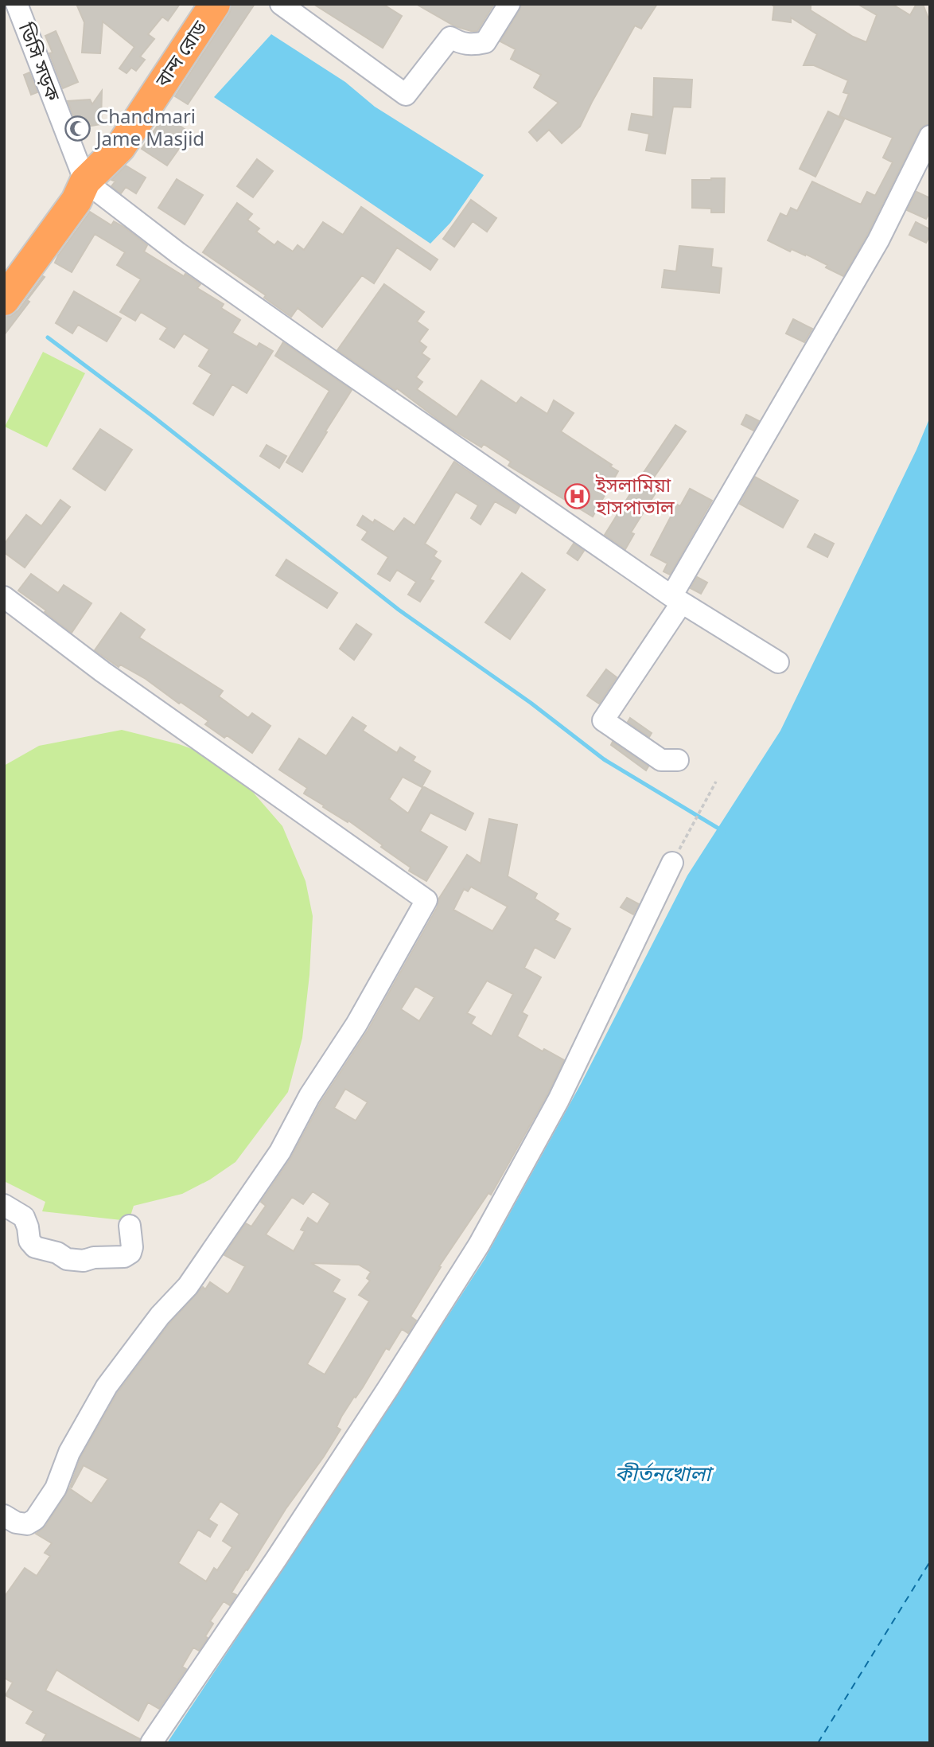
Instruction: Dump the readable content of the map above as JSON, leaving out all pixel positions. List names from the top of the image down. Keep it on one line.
{"streets":{"highway":["বান্দ রোড"],"street":["ডিসি সড়ক"]},"crossings":[["বান্দ রোড","ডিসি সড়ক"]],"water":["কীর্তনখোলা"],"places":{"mosque":["Chandmari Jame Masjid"],"hospital":["ইসলামিয়া হাসপাতাল"]}}
